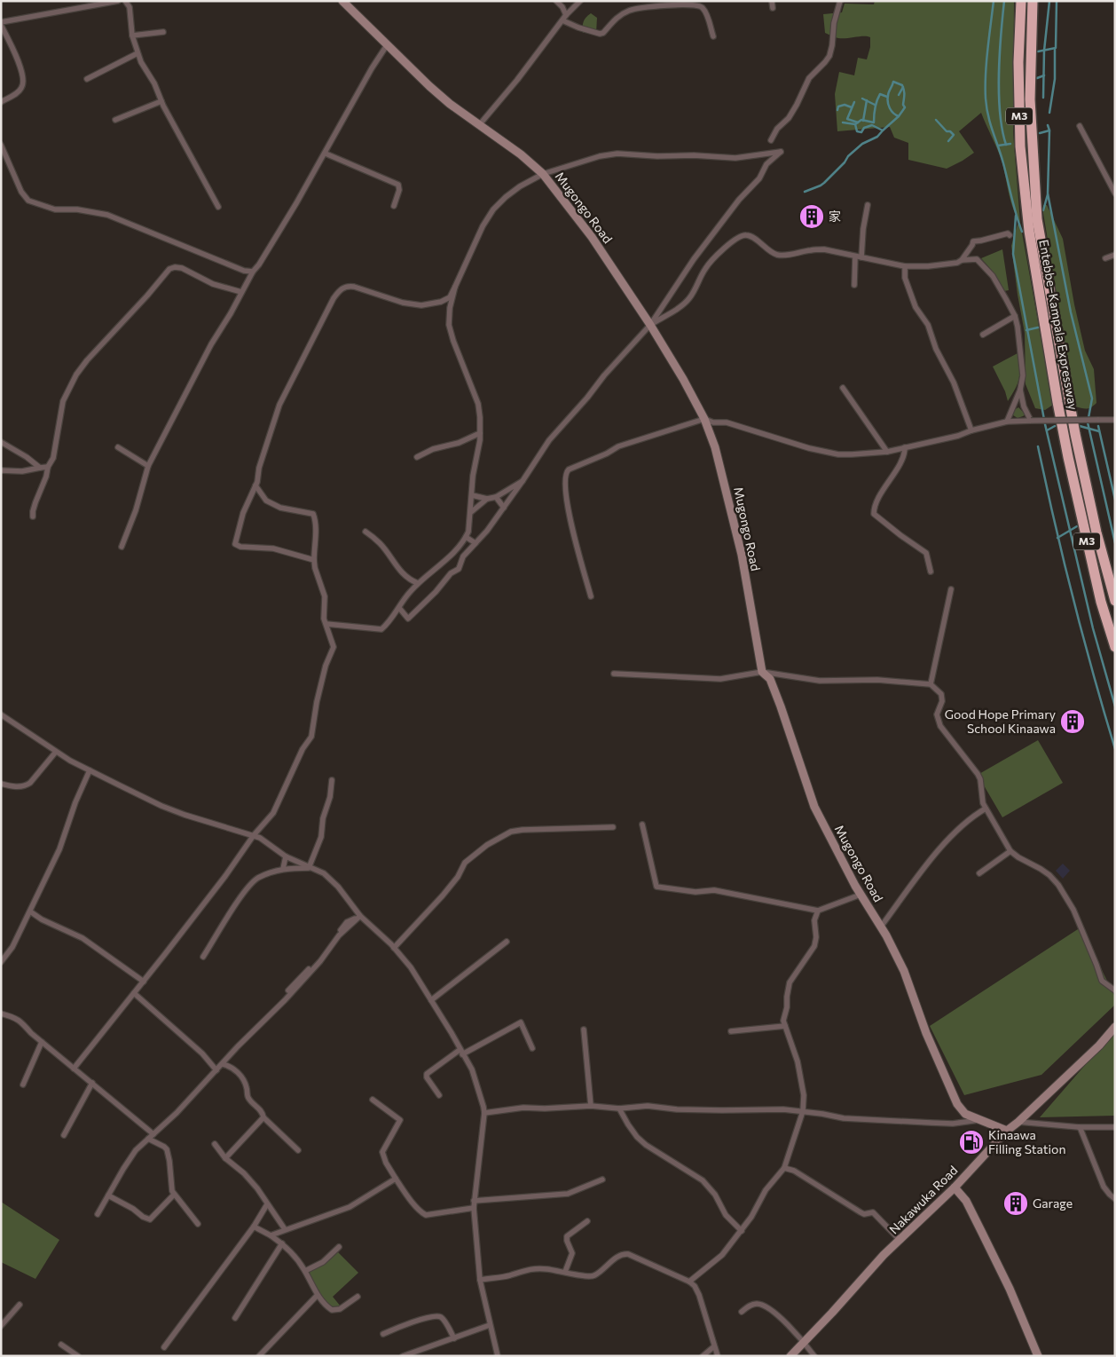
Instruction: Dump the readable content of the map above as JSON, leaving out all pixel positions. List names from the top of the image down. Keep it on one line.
{"streets":{"highway":["M3","Entebbe–Kampala Expressway"],"street":["Mugongo Road","Nakawuka Road"]},"crossings":[["Mugongo Road","Nakawuka Road"]],"places":{"building":["家","Good Hope Primary School Kinaawa","Garage"],"fuel station":["Kinaawa Filling Station"]}}
